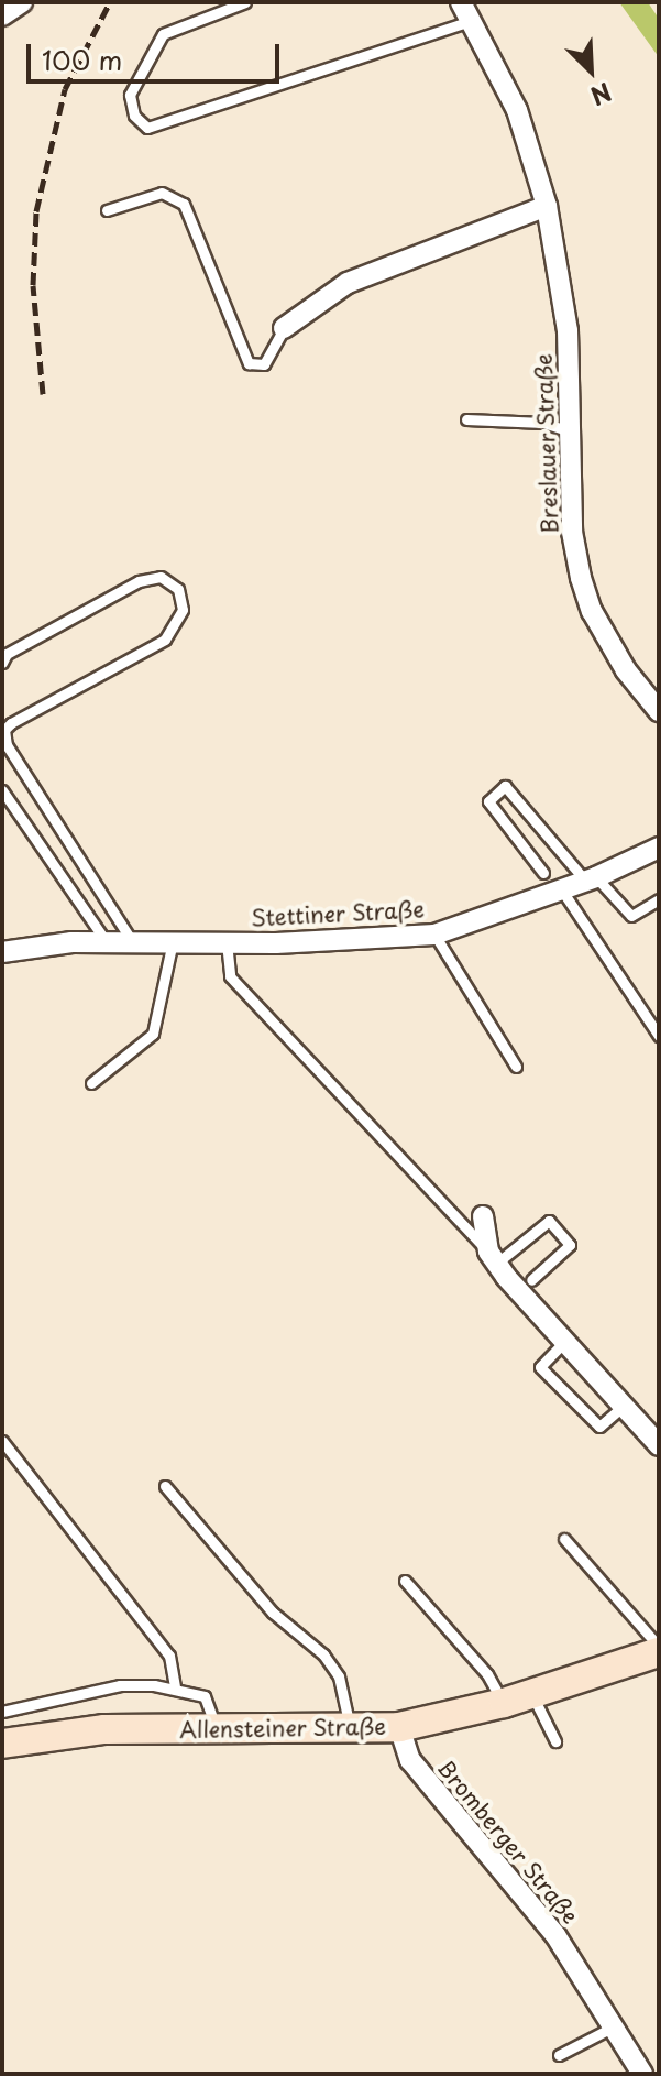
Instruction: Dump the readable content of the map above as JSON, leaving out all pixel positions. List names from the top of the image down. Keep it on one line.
{"streets":{"street":["Breslauer Straße","Stettiner Straße","Allensteiner Straße","Bromberger Straße"]},"crossings":[["Allensteiner Straße","Bromberger Straße"]],"scale_bar":"100 m","north":"bottom right"}
